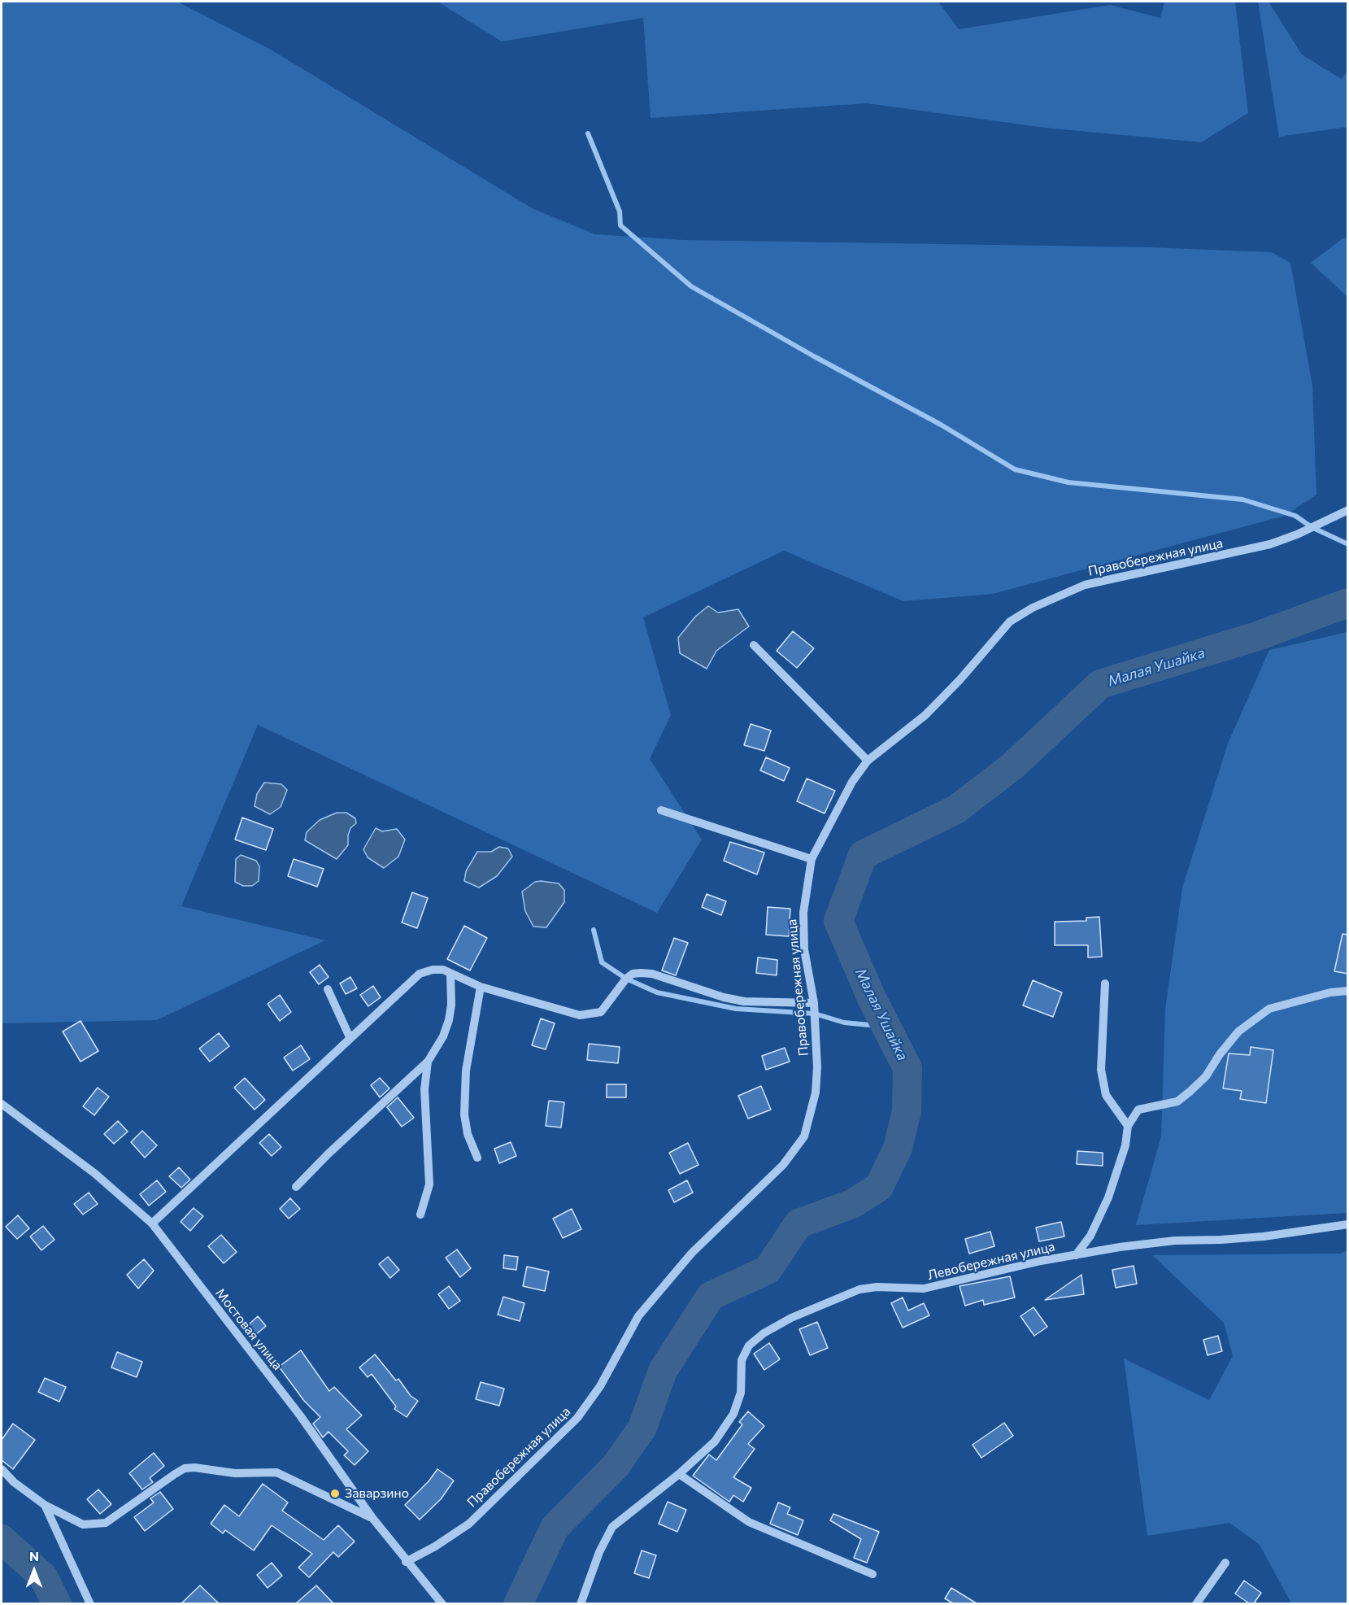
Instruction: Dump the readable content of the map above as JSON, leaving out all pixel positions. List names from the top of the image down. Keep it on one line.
{"streets":{"street":["Правобережная улица","Левобережная улица","Мостовая улица"]},"crossings":[["Правобережная улица","Мостовая улица"]],"water":["Малая Ушайка"],"places":["Заварзино"],"north":"top"}
